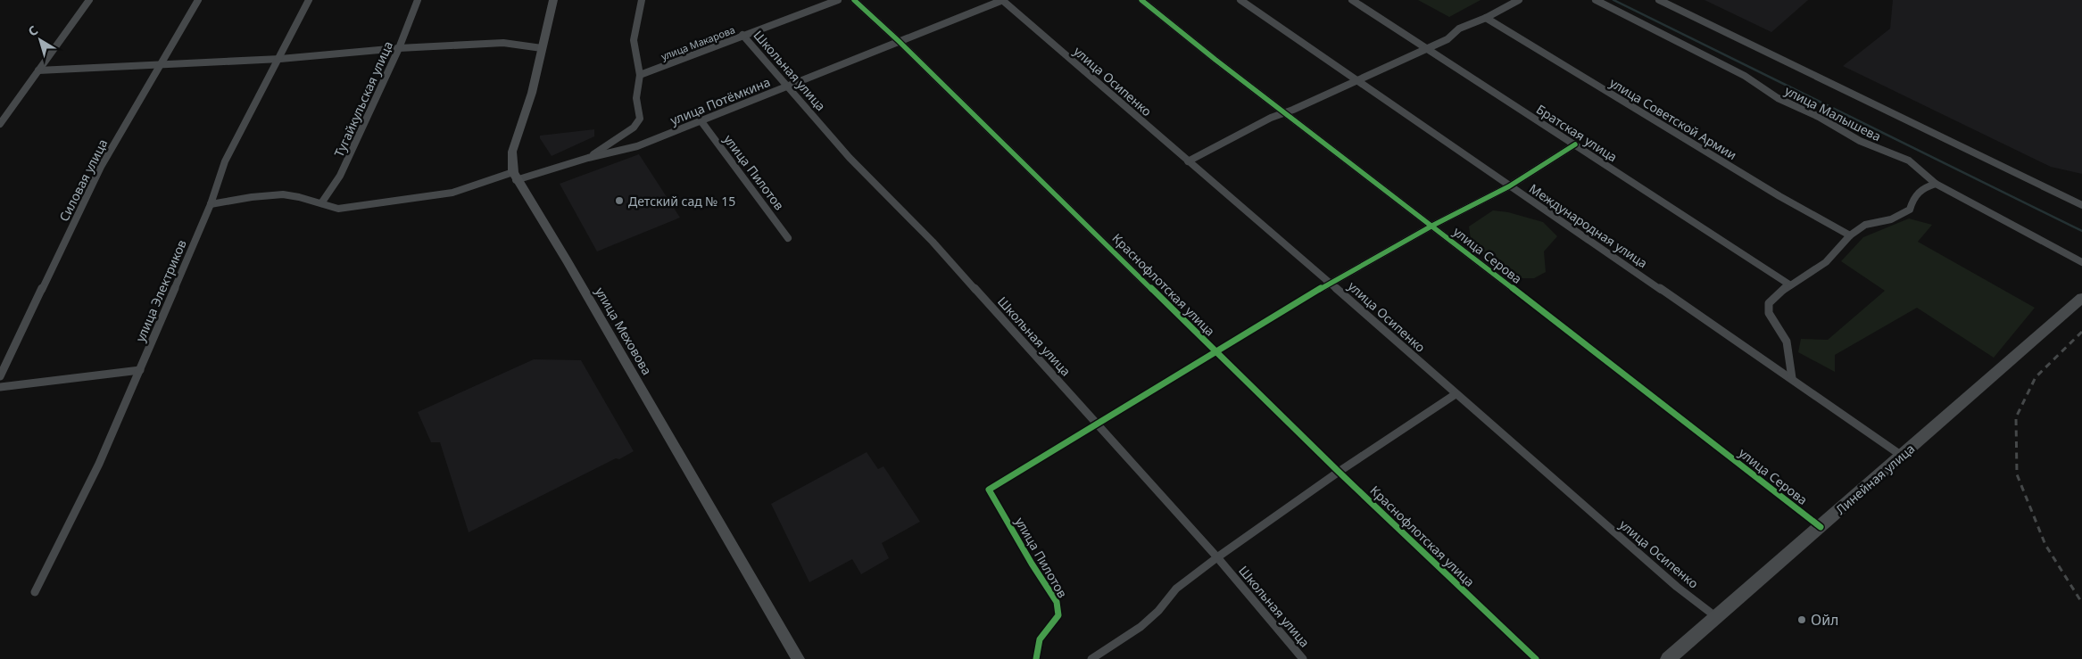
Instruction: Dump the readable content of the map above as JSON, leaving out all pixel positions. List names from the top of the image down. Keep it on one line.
{"streets":{"main road":["Линейная улица"],"street":["улица Макарова","Школьная улица","улица Осипенко","Тугайкульская улица","улица Потёмкина","улица Малышева","улица Советской Армии","Братская улица","улица Пилотов","Силовая улица","Международная улица","улица Серова","Краснофлотская улица","улица Электриков","улица Меховова"]},"crossings":[["улица Макарова","Школьная улица"],["Школьная улица","улица Потёмкина"],["улица Осипенко","улица Потёмкина"],["улица Осипенко","Линейная улица"],["Тугайкульская улица","улица Потёмкина"],["улица Потёмкина","улица Пилотов"],["улица Потёмкина","Краснофлотская улица"],["улица Потёмкина","улица Электриков"],["улица Потёмкина","улица Меховова"],["Международная улица","Линейная улица"],["улица Серова","Линейная улица"]],"places":["Детский сад № 15","Ойл"],"north":"top left"}
